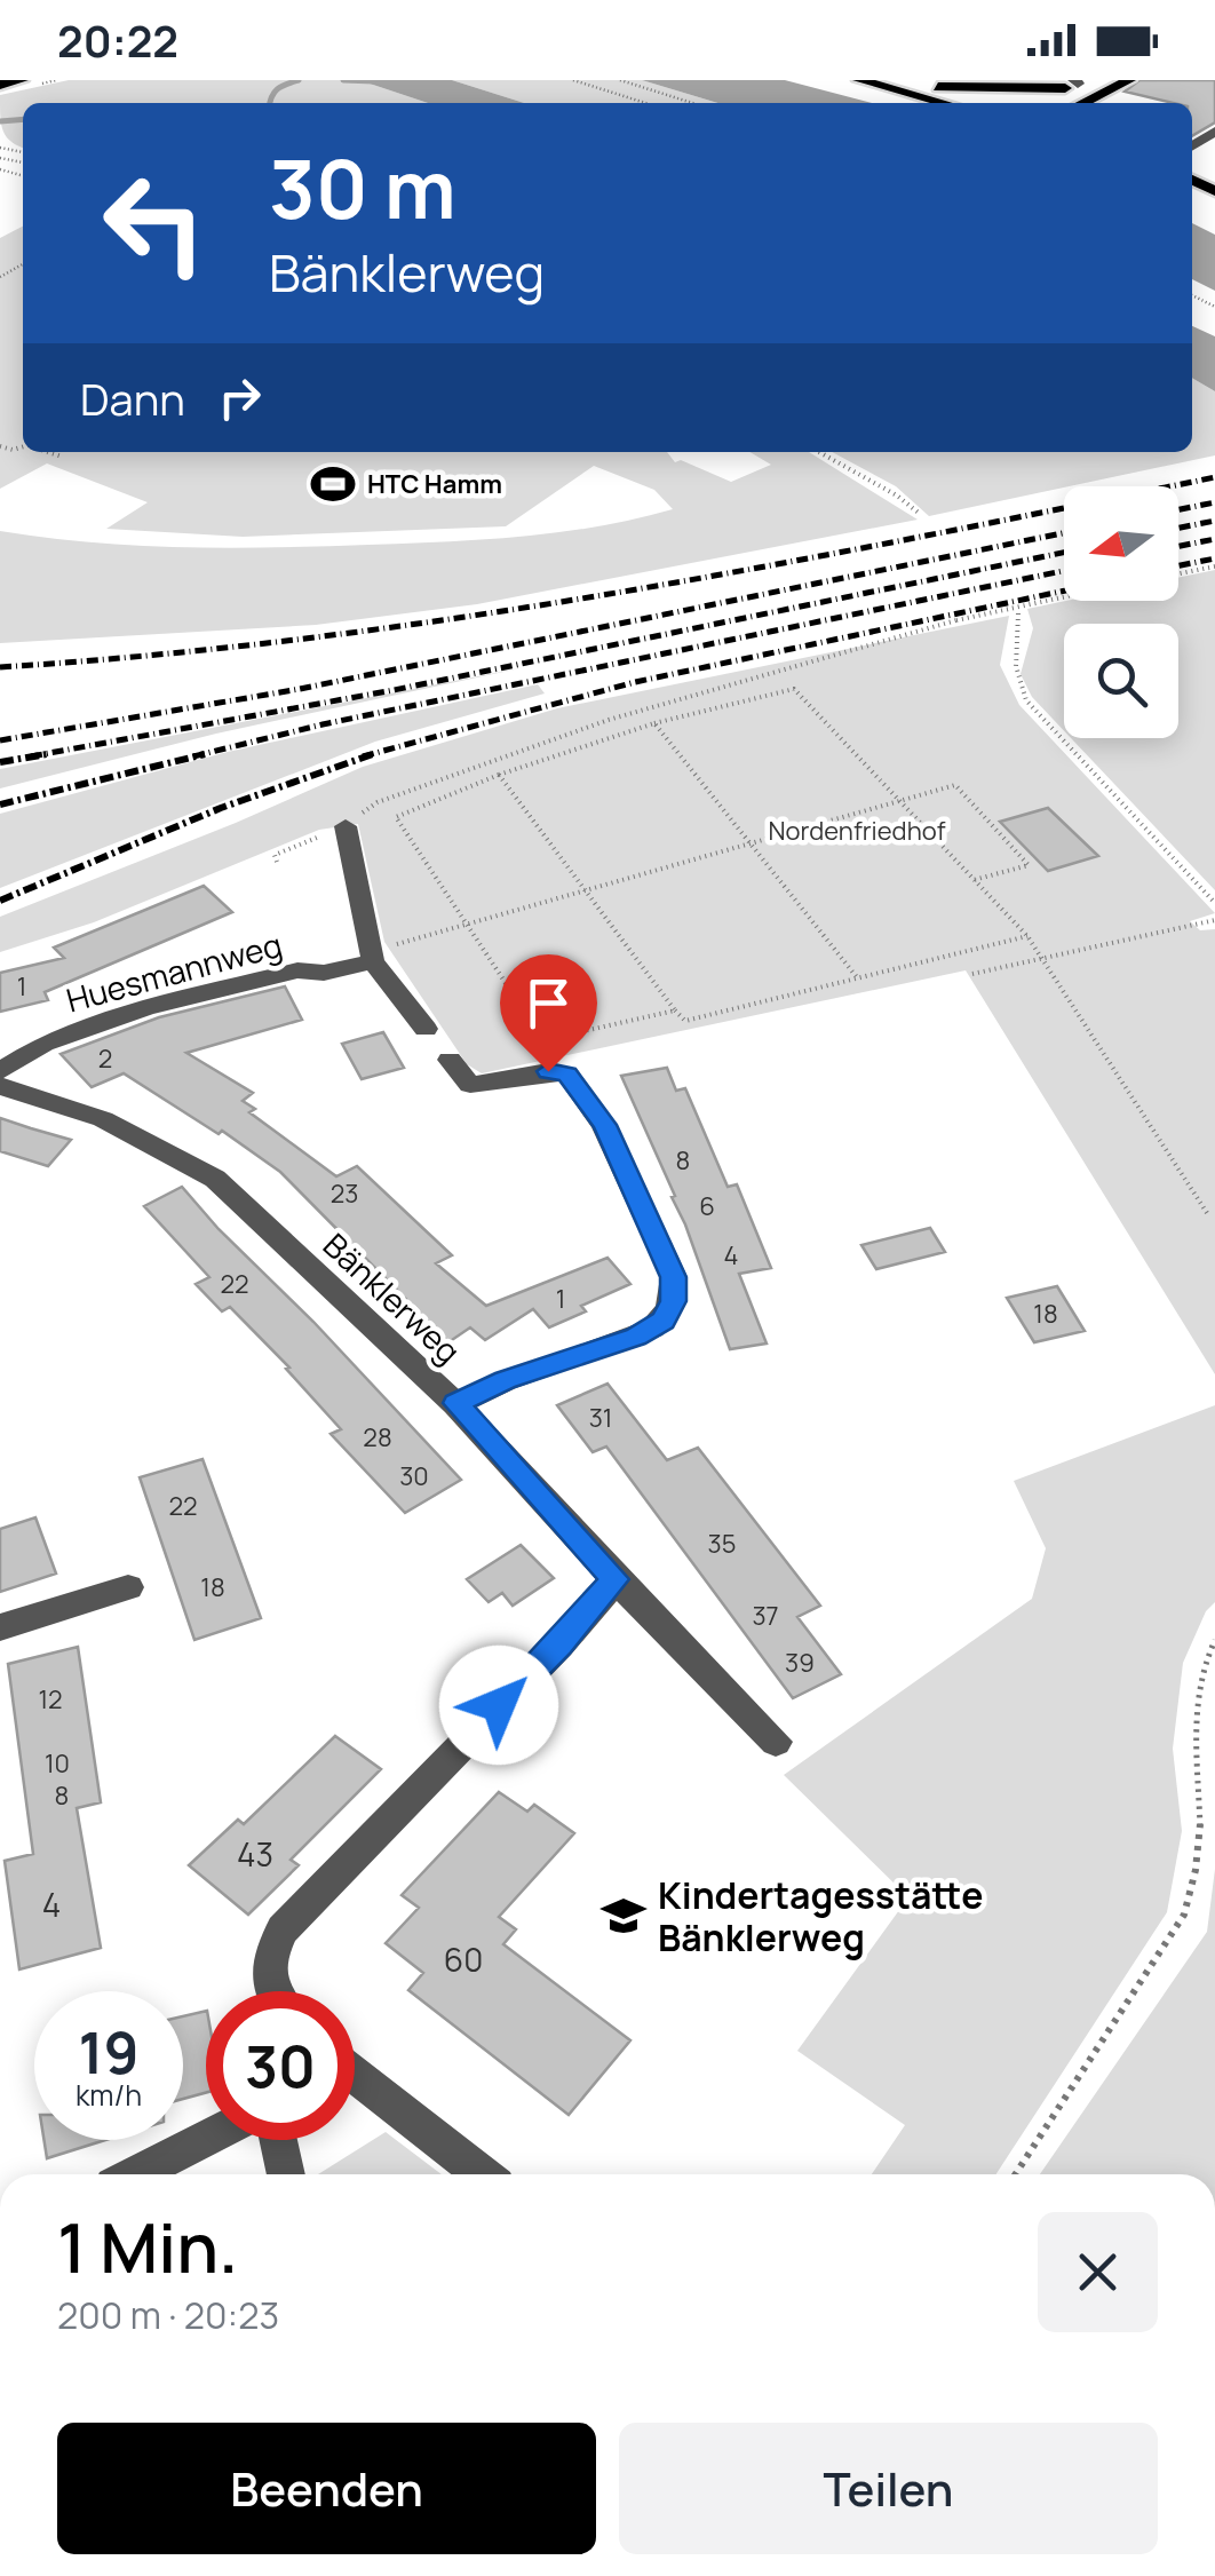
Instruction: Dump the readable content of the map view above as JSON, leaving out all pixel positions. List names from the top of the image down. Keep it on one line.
{"streets":{"street":["Huesmannweg","Bänklerweg"]},"parks":["Nordenfriedhof"],"places":{"sports":["HTC Hamm"],"school or university":["Kindertagesstätte Bänklerweg"]},"house_numbers":["1","2","8","23","6","4","22","1","18","31","28","30","22","35","18","37","39","12","10","8","43","4","60"],"north":"left","page":{"status":"20:22","turn":["30 m","Bänklerweg"],"then":"Dann","speed":"19 km/h","limit":"30","heading":["1 Min.","200 m · 20:23"],"buttons":["Beenden","Teilen"]}}
